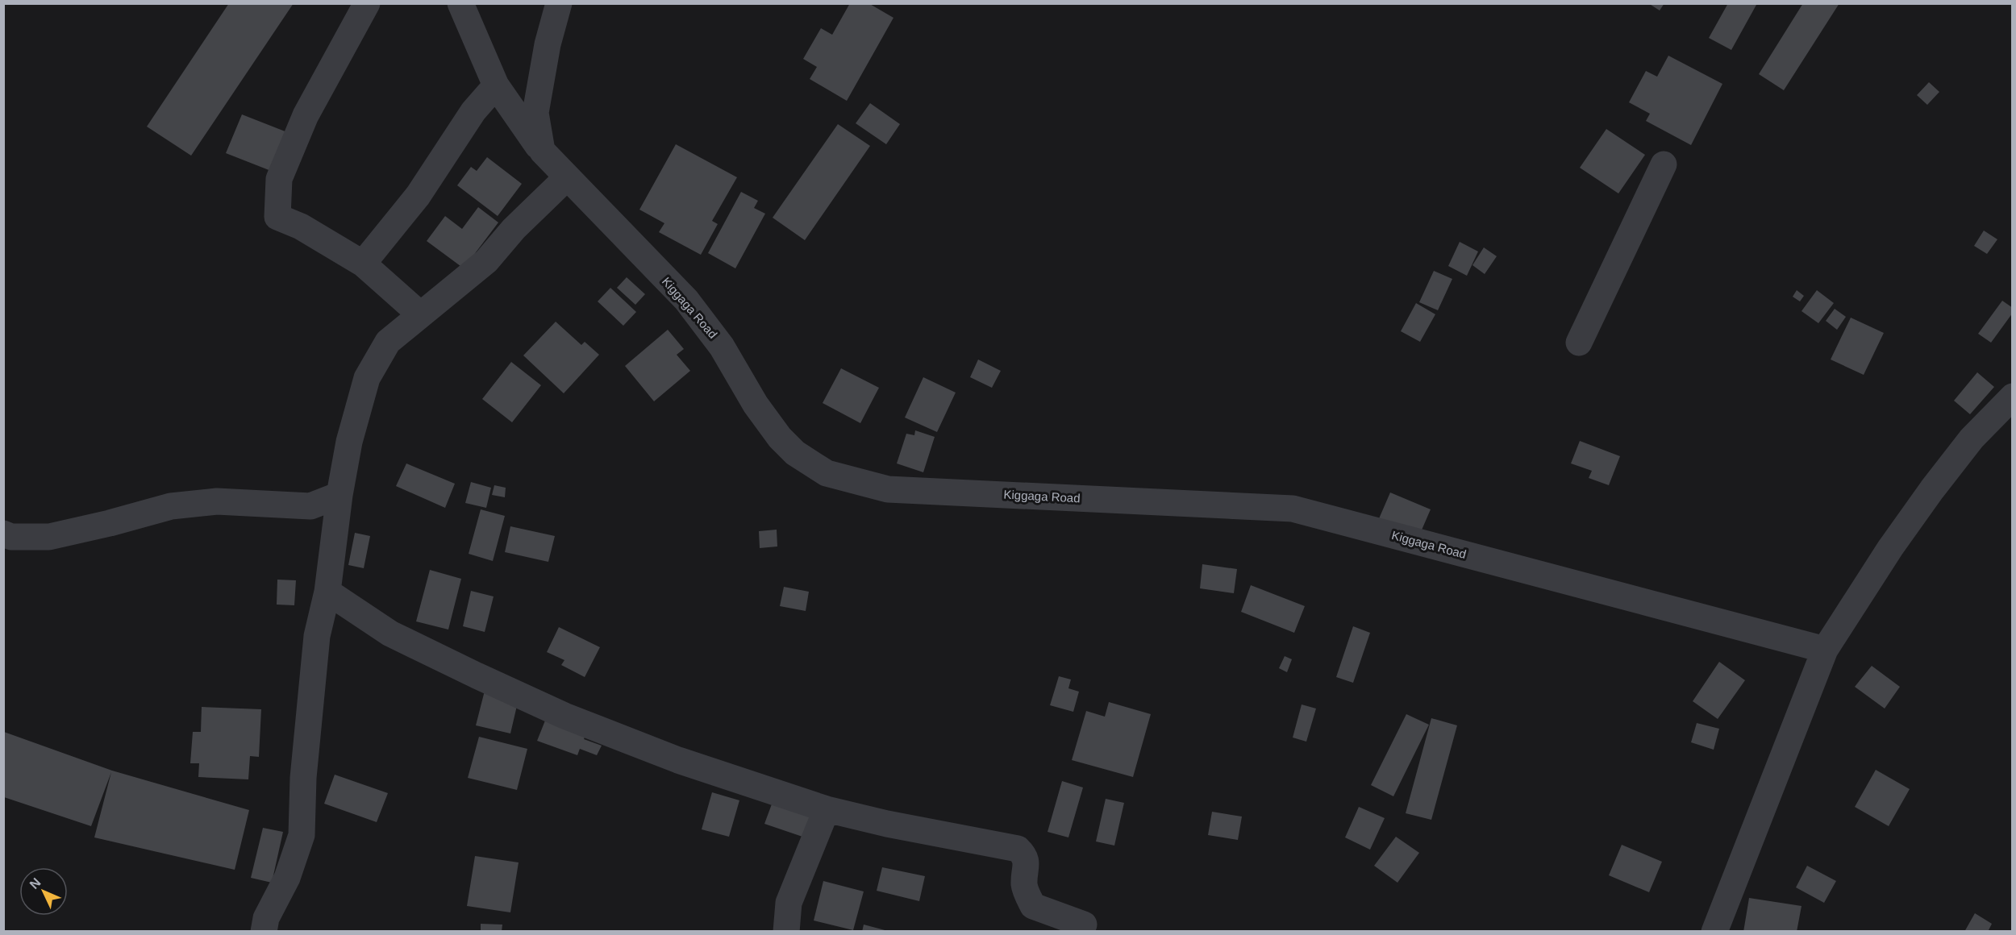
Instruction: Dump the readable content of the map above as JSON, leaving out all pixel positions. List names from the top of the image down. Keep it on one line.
{"streets":{"street":["Kiggaga Road"]},"north":"top left"}
